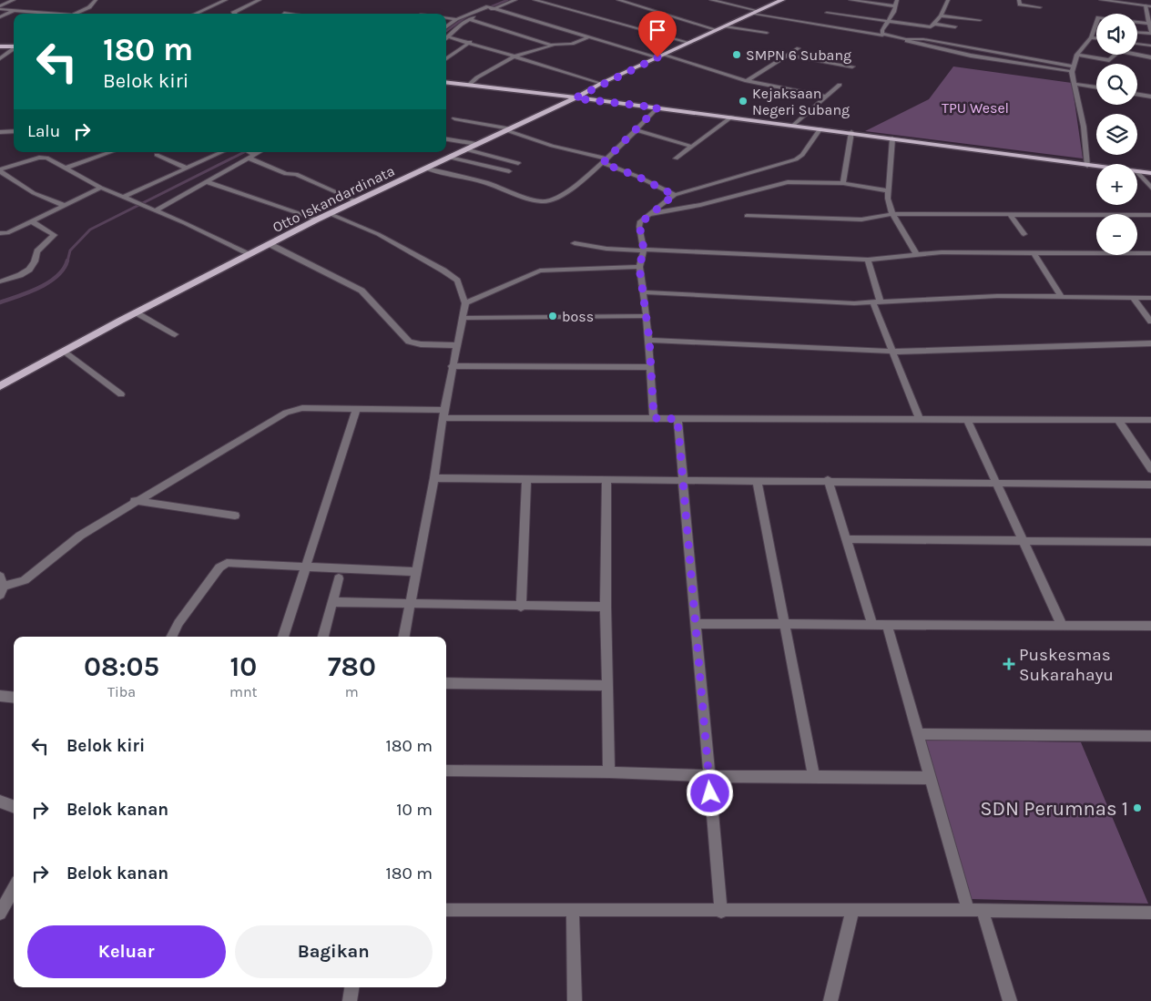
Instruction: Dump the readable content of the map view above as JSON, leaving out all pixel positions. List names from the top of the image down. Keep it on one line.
{"streets":{"main road":["Otto Iskandardinata"]},"parks":["TPU Wesel"],"places":{"other":["SMPN 6 Subang","Kejaksaan Negeri Subang","boss","SDN Perumnas 1"],"health":["Puskesmas Sukarahayu"]},"page":{"map_buttons":["+","−"],"turn":["180 m","Belok kiri"],"then":"Lalu","eta":["08:05","Tiba","10","mnt","780","m"],"list":[{"name":"Belok kiri","value":"180 m"},{"name":"Belok kanan","value":"10 m"},{"name":"Belok kanan","value":"180 m"}],"buttons":["Keluar","Bagikan"]}}
